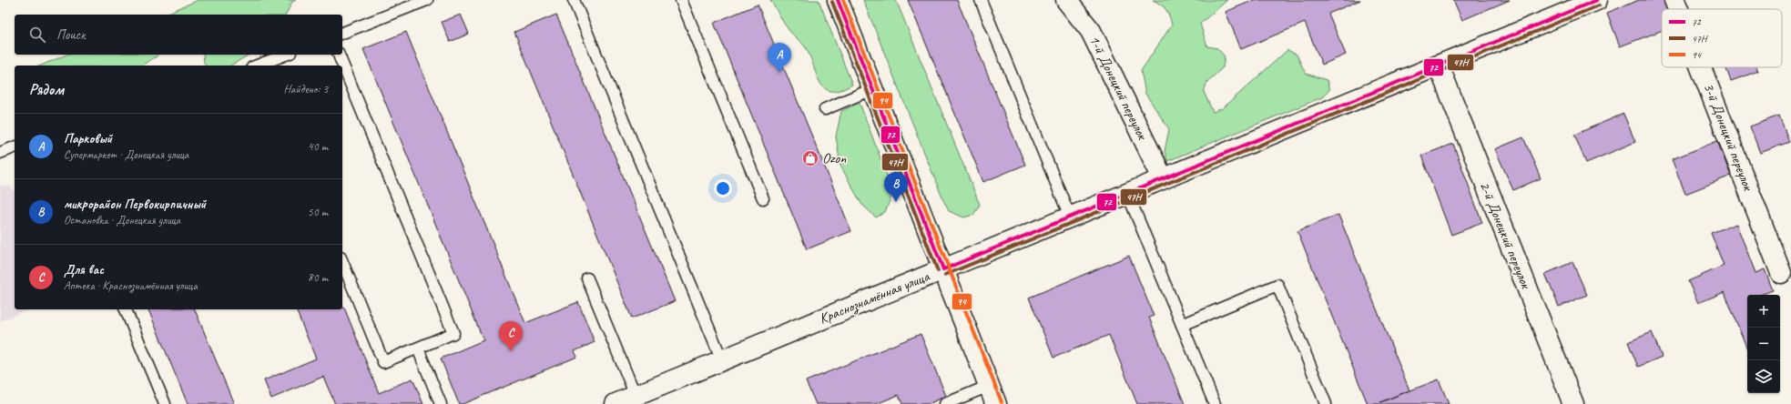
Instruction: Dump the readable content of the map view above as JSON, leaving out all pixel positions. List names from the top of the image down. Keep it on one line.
{"streets":{"street":["1-й Донецкий переулок","3-й Донецкий переулок","2-й Донецкий переулок","Краснознамённая улица"]},"crossings":[["1-й Донецкий переулок","Краснознамённая улица"],["2-й Донецкий переулок","Краснознамённая улица"]],"places":{"shop":["Ozon"]},"lines":["transit line 72","transit line 94","transit line 47Н"],"legend":["72","47Н","94"],"page":{"search":"Поиск","pins":["A","B","C"],"heading":["Рядом","Найдено: 3"],"list":[{"mark":"A","name":"Парковый","note":"Супермаркет · Донецкая улица","value":"40 m"},{"mark":"B","name":"микрорайон Первокирпичный","note":"Остановка · Донецкая улица","value":"50 m"},{"mark":"C","name":"Для вас","note":"Аптека · Краснознамённая улица","value":"80 m"}],"map_buttons":["+","−"]}}
